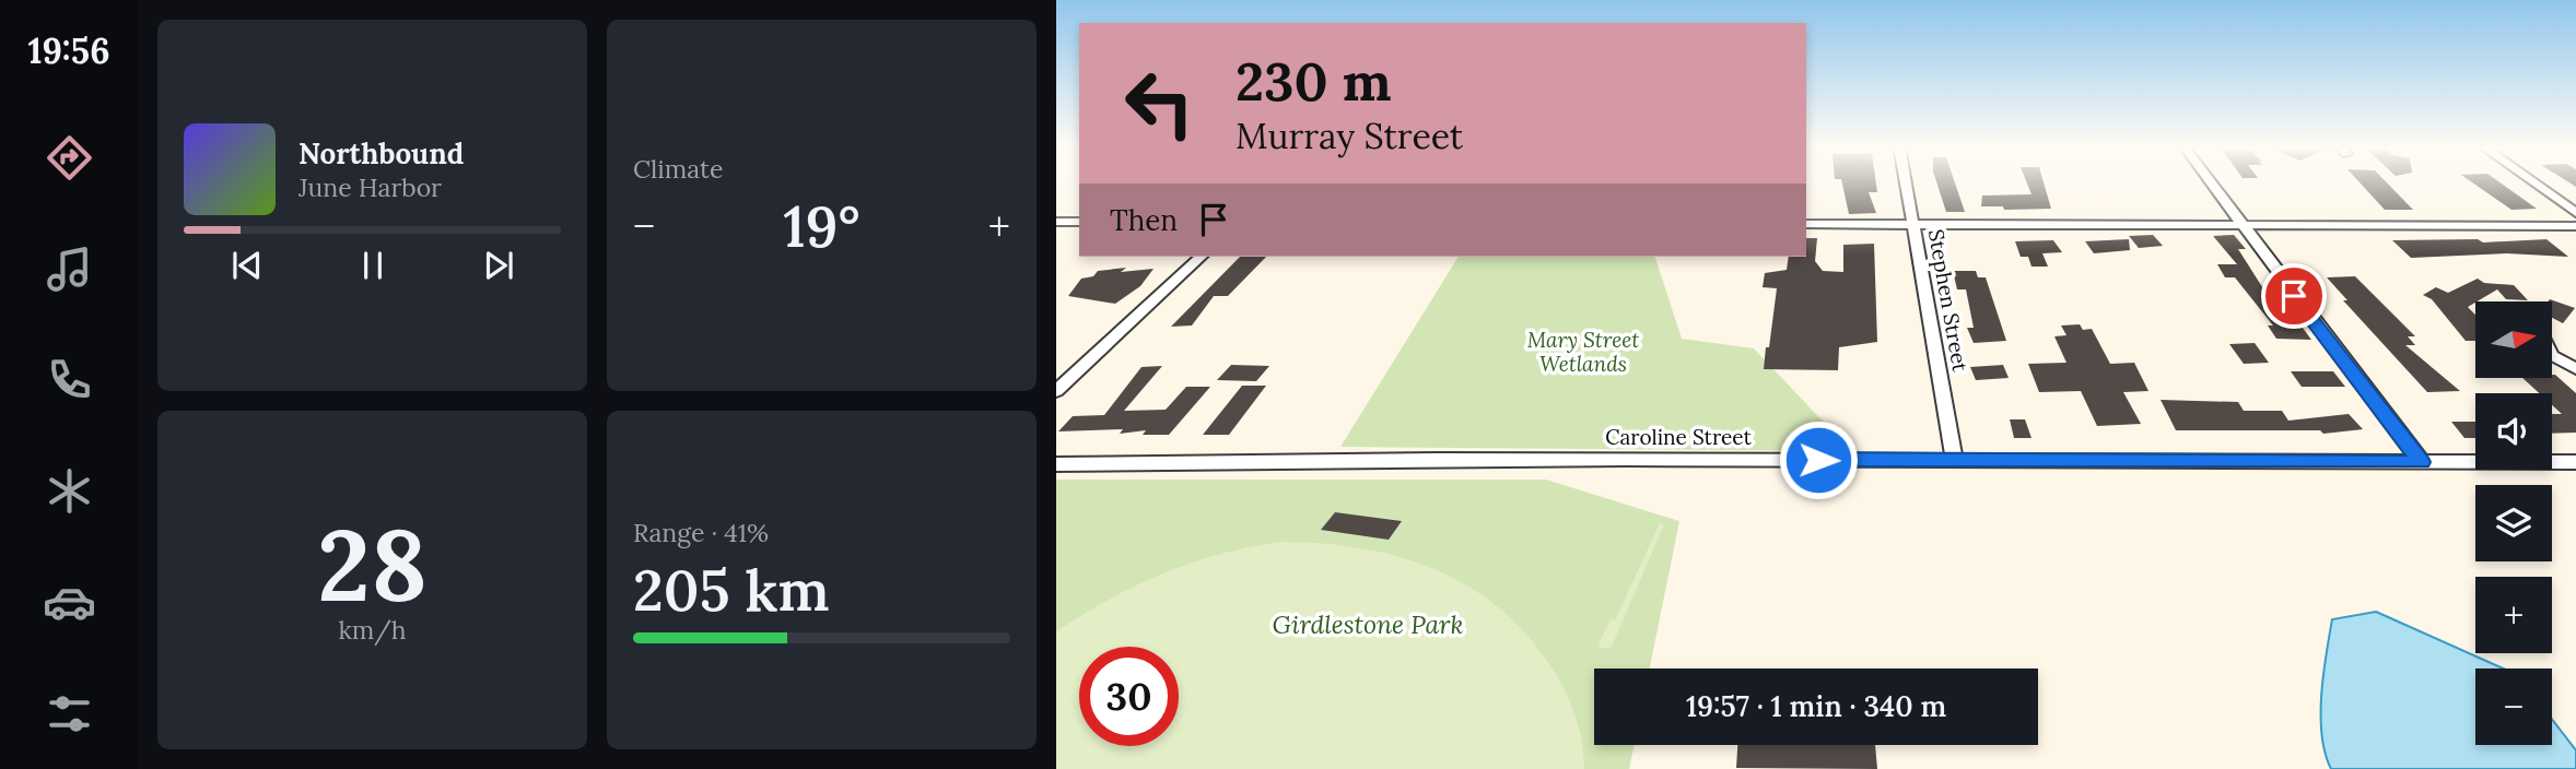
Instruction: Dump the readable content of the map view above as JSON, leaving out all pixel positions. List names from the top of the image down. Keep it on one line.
{"streets":{"street":["Stephen Street","Caroline Street"]},"crossings":[["Stephen Street","Caroline Street"]],"parks":["Mary Street Wetlands","Girdlestone Park"],"north":"right","page":{"tabs":"19:56","tile":["Climate",["28","km/h"],["Range · 41%","205 km"]],"turn":["230 m","Murray Street"],"song":["Northbound","June Harbor"],"then":"Then","heat":["−","19°","+"],"map_buttons":["+","−"],"limit":"30","trip":"19:57 · 1 min · 340 m"}}
